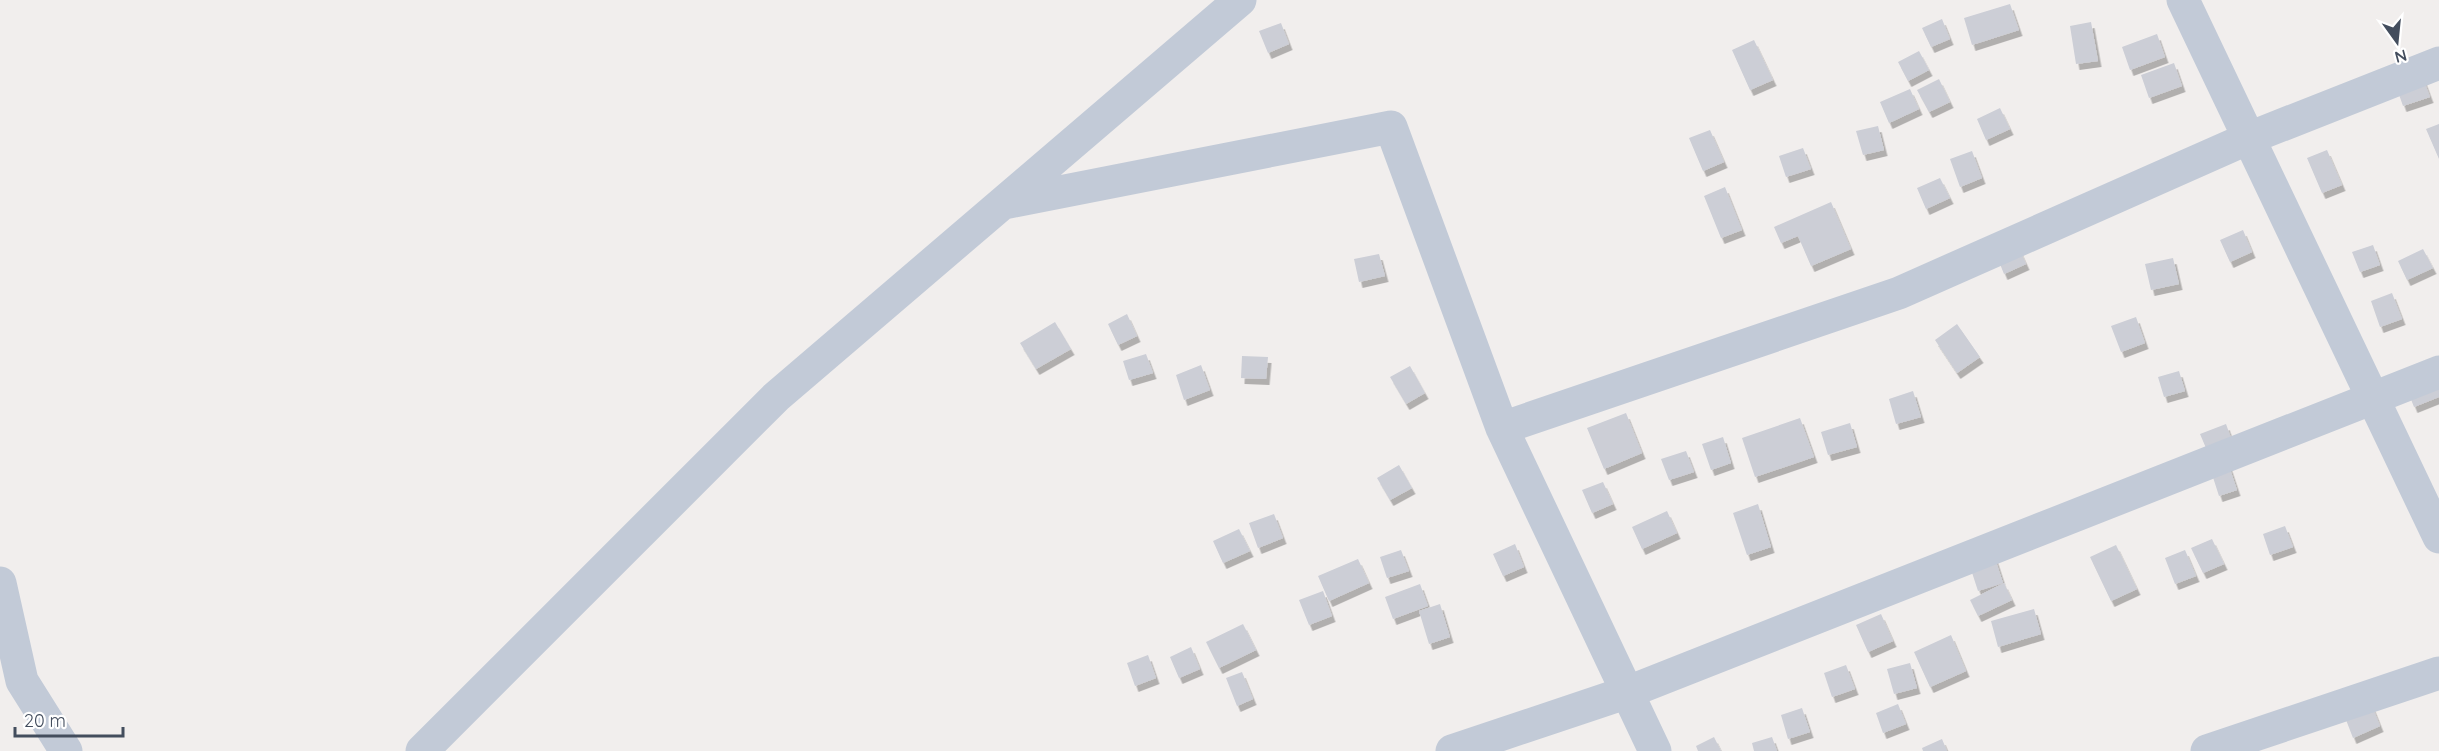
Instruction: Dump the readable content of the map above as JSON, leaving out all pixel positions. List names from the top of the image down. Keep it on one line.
{"scale_bar":"20 m","north":"bottom"}
